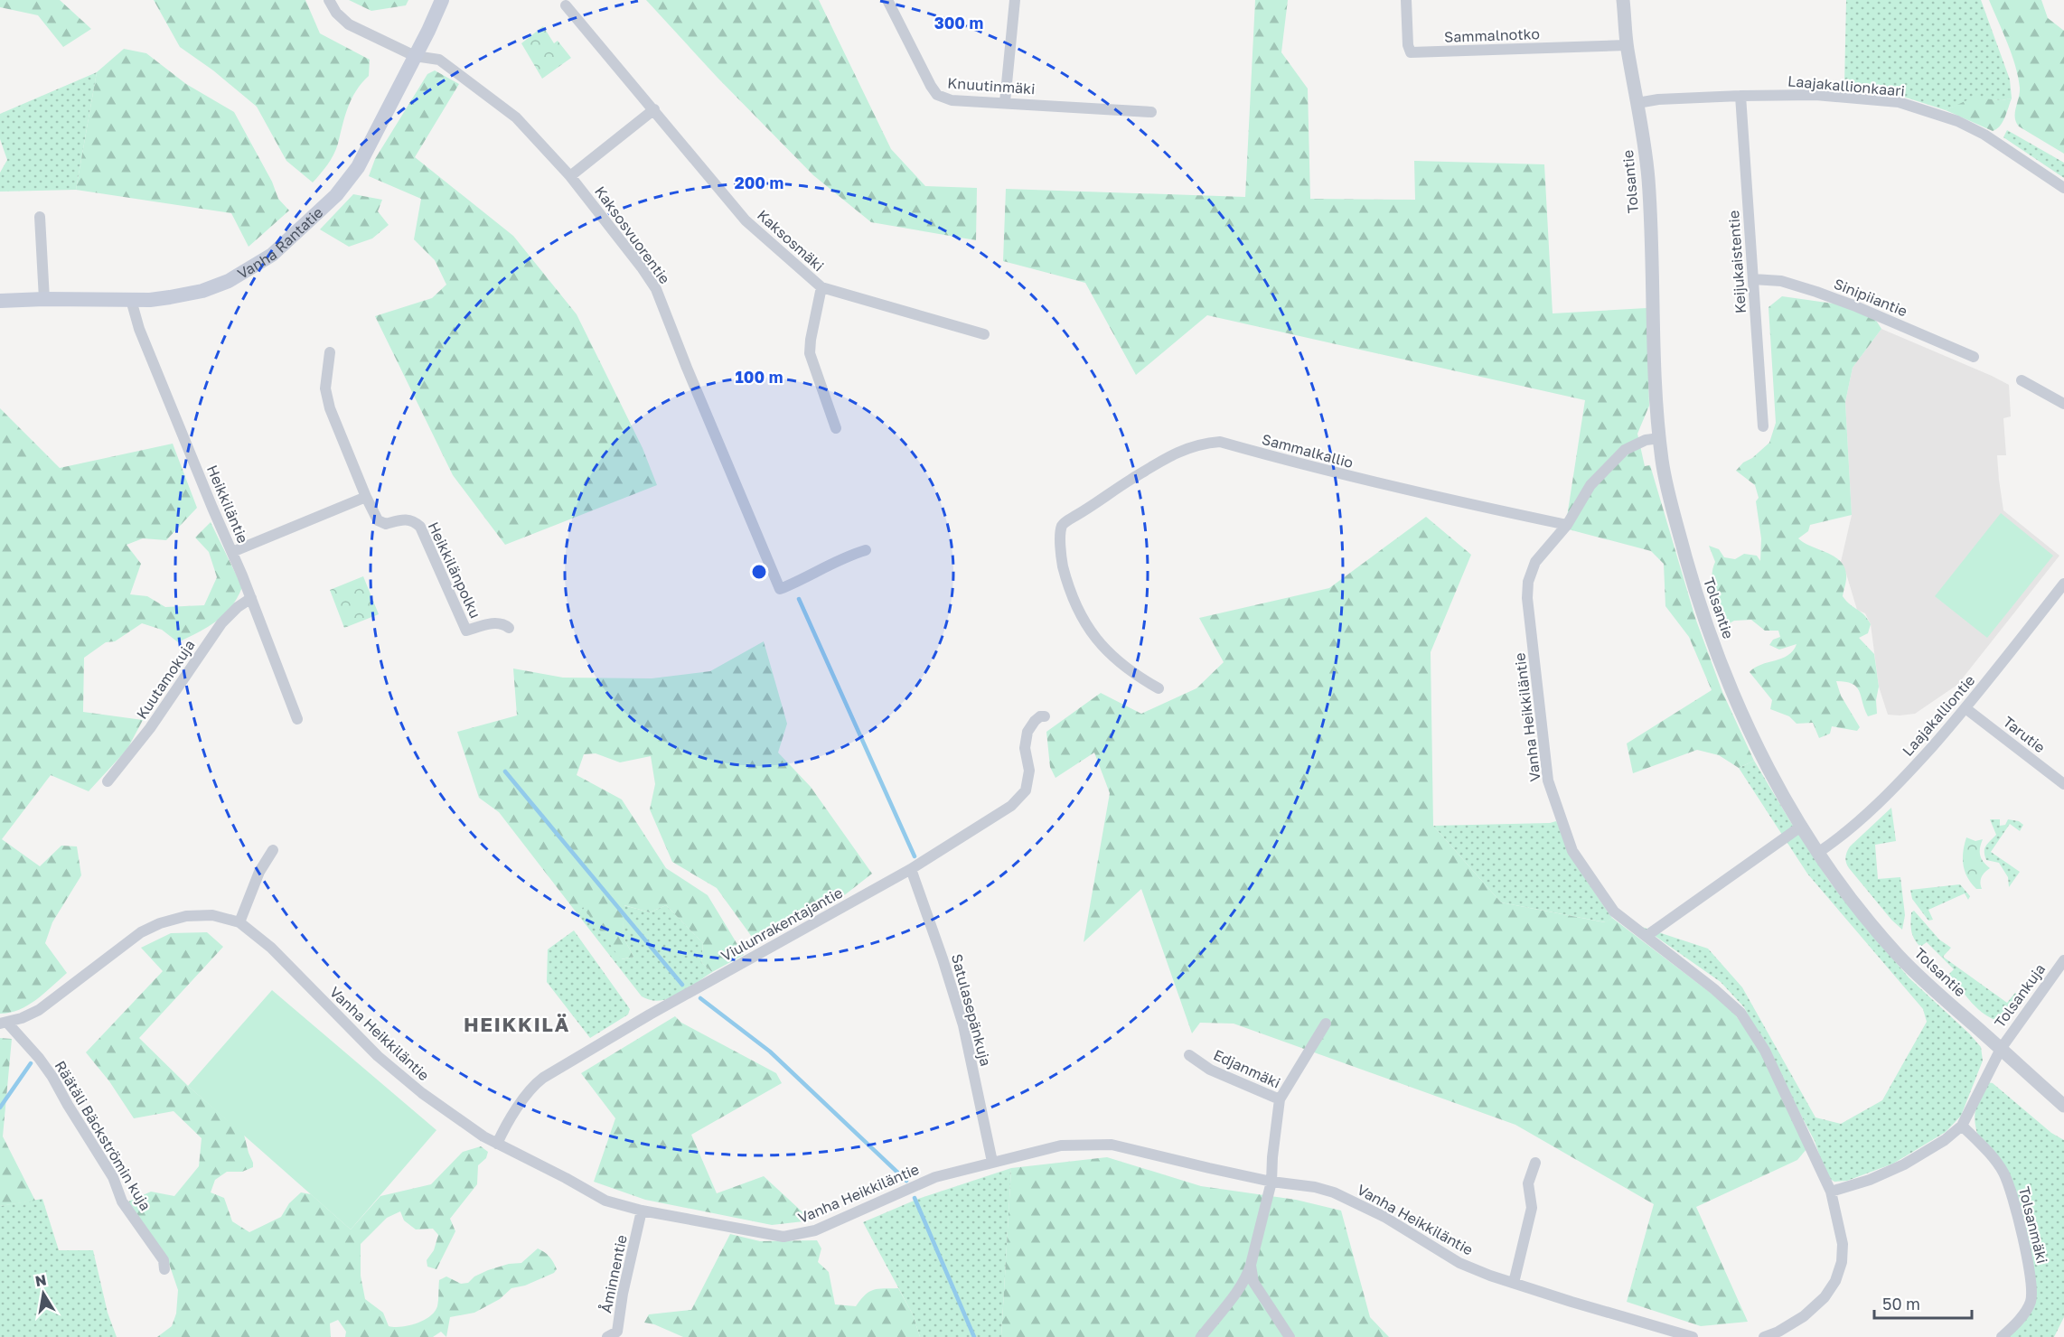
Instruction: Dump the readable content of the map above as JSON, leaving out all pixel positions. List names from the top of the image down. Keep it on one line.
{"streets":{"main road":["Vanha Rantatie"],"street":["Sammalnotko","Knuutinmäki","Laajakallionkaari","Tolsantie","Kaksosvuorentie","Kaksosmäki","Keijukaistentie","Sinipiiantie","Sammalkallio","Heikkiläntie","Heikkilänpolku","Kuutamokuja","Laajakalliontie","Vanha Heikkiläntie","Tarutie","Viulunrakentajantie","Tolsankuja","Satulasepänkuja","Edjanmäki","Räätäli Bäckströmin kuja","Tolsanmäki","Åminnentie"]},"crossings":[["Sammalnotko","Tolsantie"],["Laajakallionkaari","Tolsantie"],["Laajakallionkaari","Keijukaistentie"],["Tolsantie","Laajakalliontie"],["Tolsantie","Vanha Heikkiläntie"],["Tolsantie","Tolsankuja"],["Kaksosvuorentie","Vanha Rantatie"],["Vanha Rantatie","Heikkiläntie"],["Keijukaistentie","Sinipiiantie"],["Sammalkallio","Vanha Heikkiläntie"],["Heikkiläntie","Kuutamokuja"],["Laajakalliontie","Tarutie"],["Vanha Heikkiläntie","Viulunrakentajantie"],["Vanha Heikkiläntie","Satulasepänkuja"],["Vanha Heikkiläntie","Edjanmäki"],["Vanha Heikkiläntie","Räätäli Bäckströmin kuja"],["Vanha Heikkiläntie","Åminnentie"],["Viulunrakentajantie","Satulasepänkuja"],["Tolsankuja","Tolsanmäki"]],"districts":["HEIKKILÄ"],"scale_bar":"50 m","north":"top","rings":["300 m","200 m","100 m"]}
